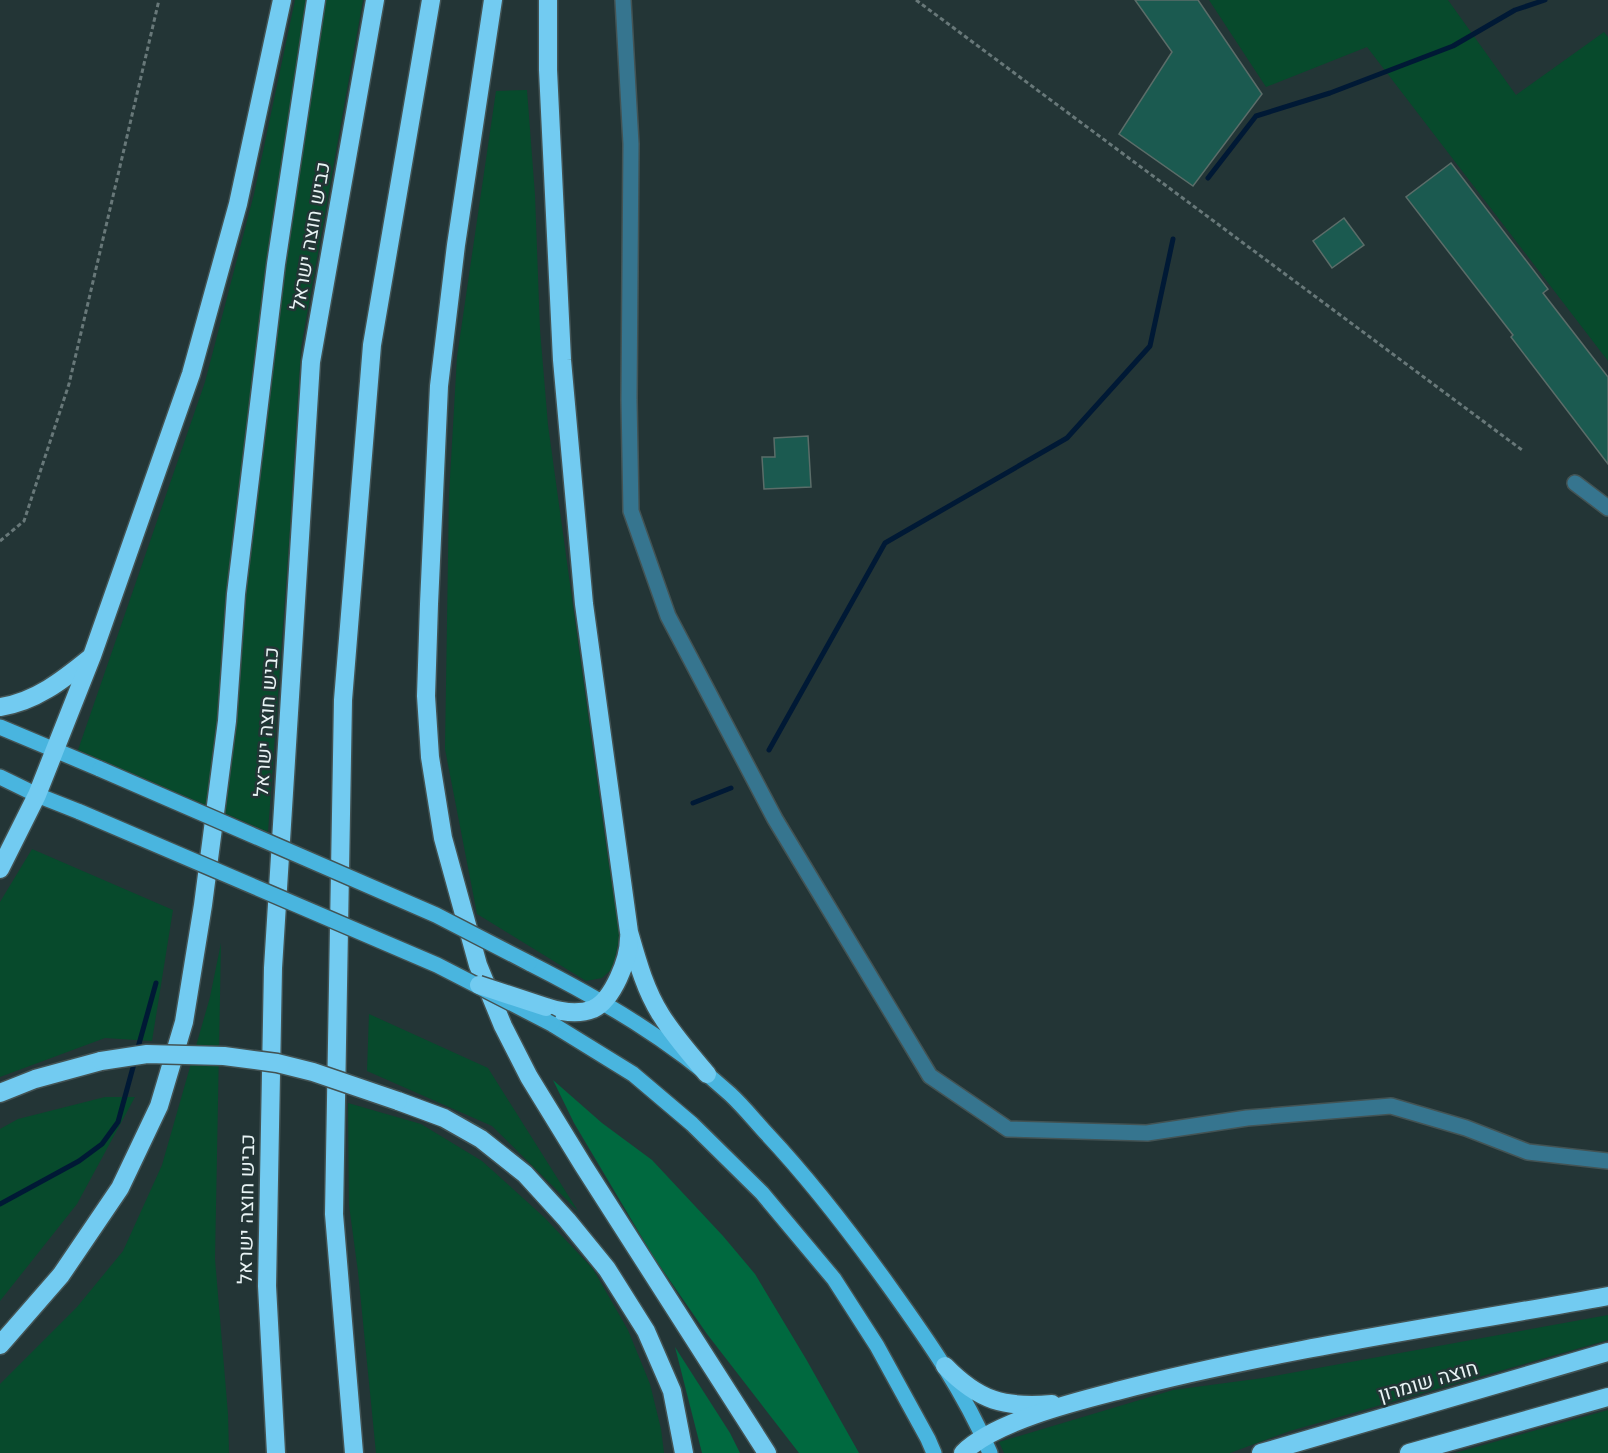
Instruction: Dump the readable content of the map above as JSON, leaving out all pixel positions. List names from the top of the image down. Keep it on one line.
{"streets":{"highway":["כביש חוצה ישראל","חוצה שומרון"]}}
